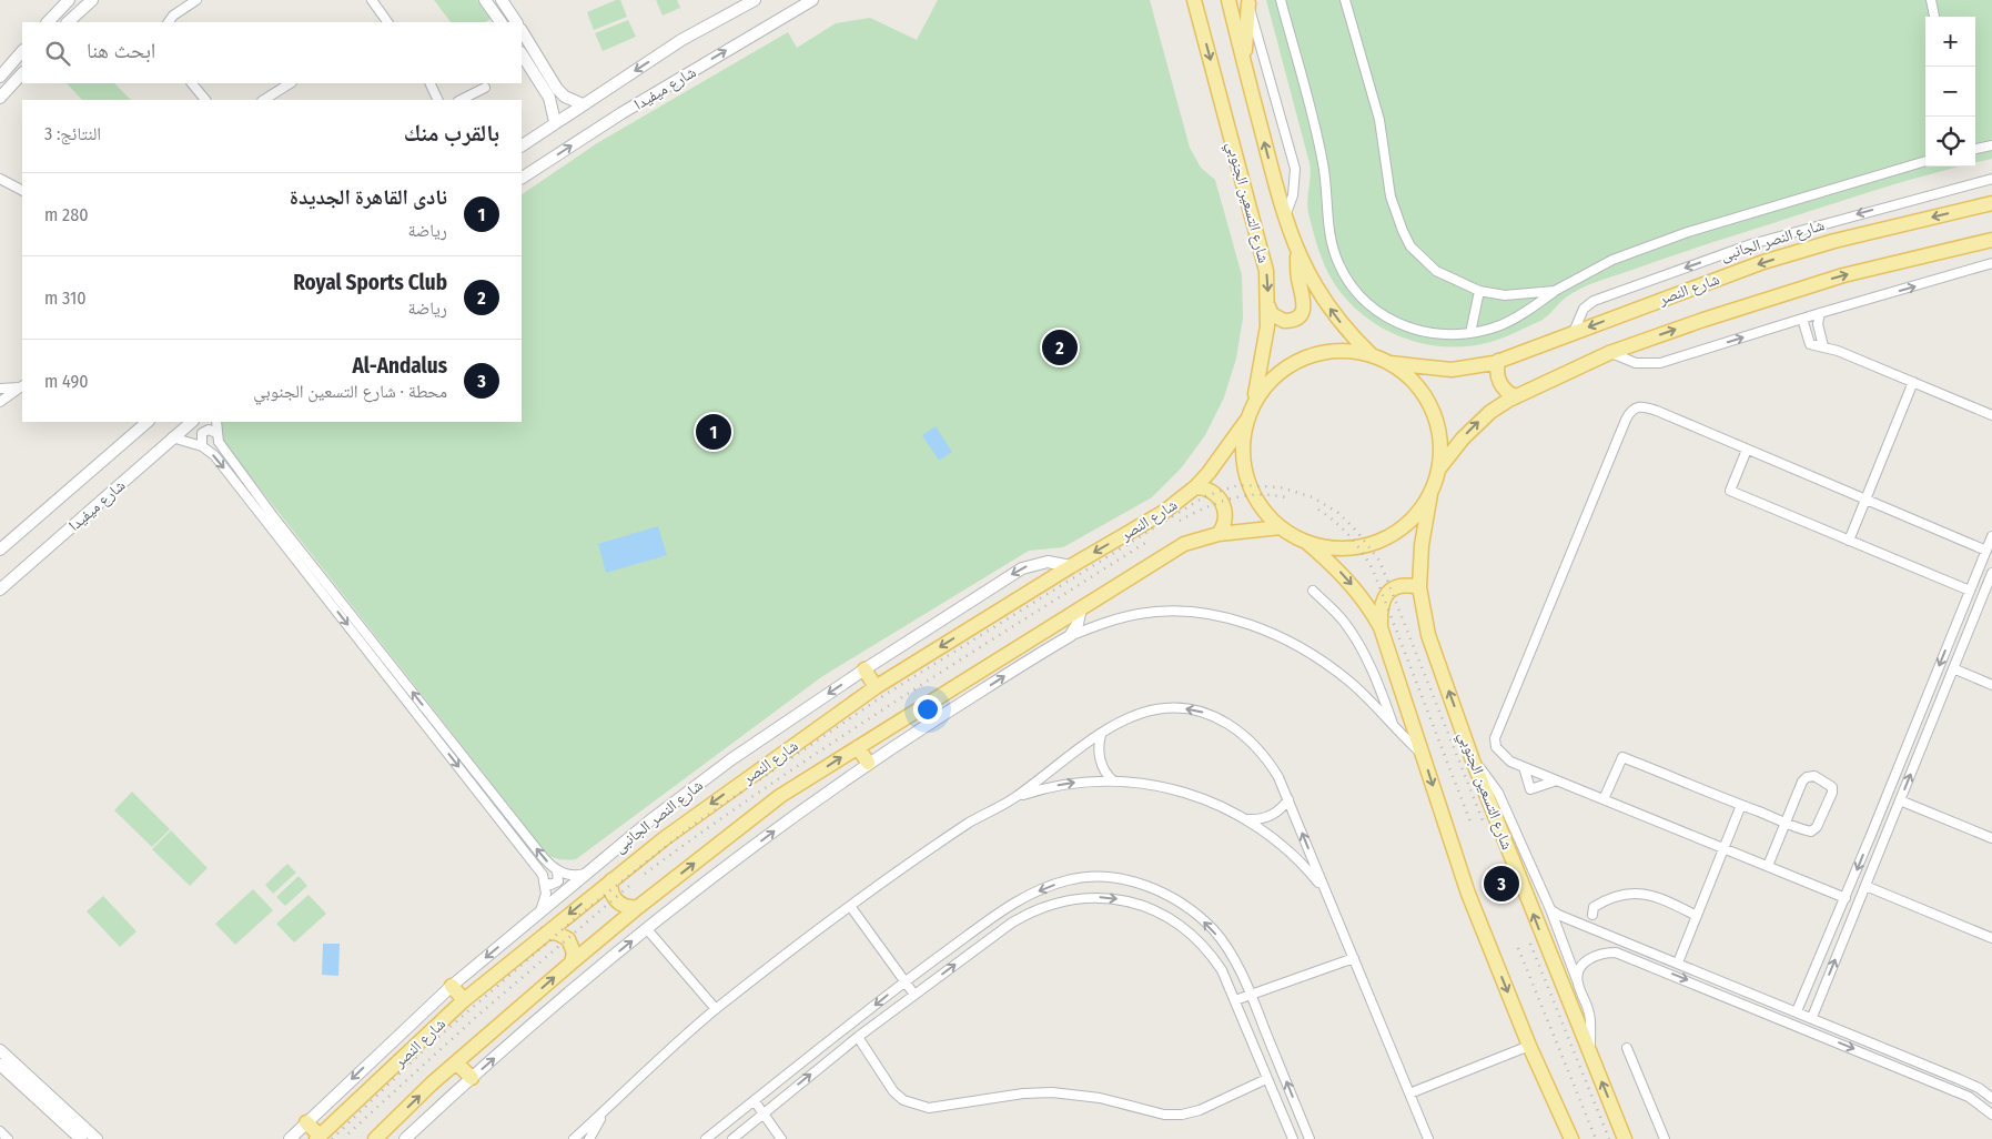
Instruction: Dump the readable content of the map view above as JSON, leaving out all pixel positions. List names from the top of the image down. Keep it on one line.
{"streets":{"main road":["شارع التسعين الجنوبي","شارع النصر"],"street":["شارع ميفيدا","شارع النصر الجانبى"]},"crossings":[["شارع التسعين الجنوبي","شارع النصر"],["شارع النصر الجانبى","شارع النصر"]],"page":{"map_buttons":["+","−"],"search":"ابحث هنا","heading":["بالقرب منك","النتائج: 3"],"list":[{"mark":"1","name":"نادى القاهرة الجديدة","note":"رياضة","value":"280 m"},{"mark":"2","name":"Royal Sports Club","note":"رياضة","value":"310 m"},{"mark":"3","name":"Al-Andalus","note":"محطة · شارع التسعين الجنوبي","value":"490 m"}],"pins":["2","1","3"]}}
